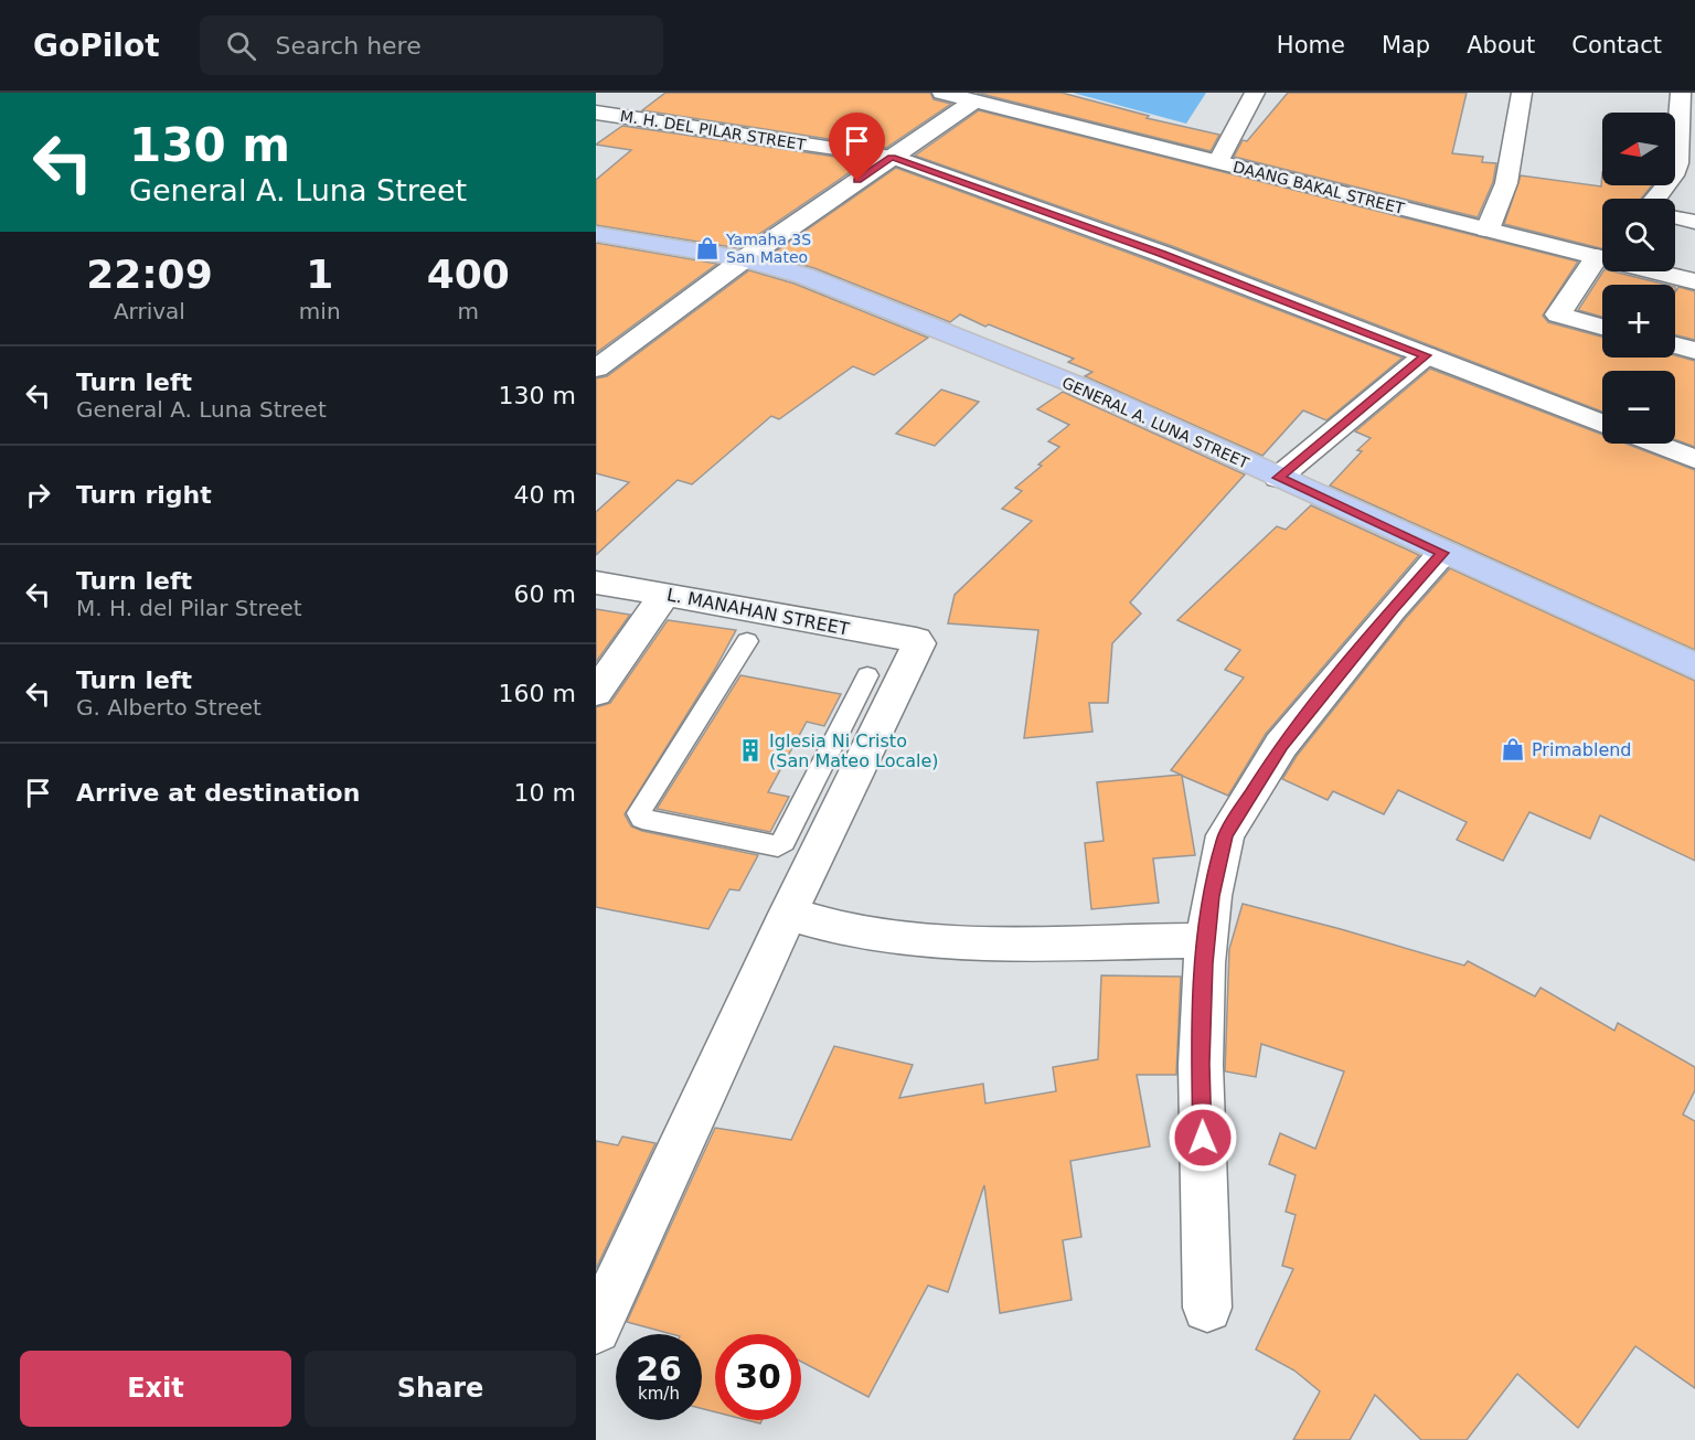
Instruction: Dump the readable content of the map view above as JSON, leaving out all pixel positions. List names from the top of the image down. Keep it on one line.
{"streets":{"main road":["GENERAL A. LUNA STREET"],"street":["M. H. DEL PILAR STREET","DAANG BAKAL STREET","L. MANAHAN STREET"]},"places":{"shop":["Yamaha 3S San Mateo","Primablend"],"building":["Iglesia Ni Cristo (San Mateo Locale)"]},"north":"left","page":{"header":"GoPilot","search":"Search here","nav":["Home","Map","About","Contact"],"turn":["130 m","General A. Luna Street"],"map_buttons":["+","−"],"eta":["22:09","Arrival","1","min","400","m"],"list":[{"name":"Turn left","note":"General A. Luna Street","value":"130 m"},{"name":"Turn right","value":"40 m"},{"name":"Turn left","note":"M. H. del Pilar Street","value":"60 m"},{"name":"Turn left","note":"G. Alberto Street","value":"160 m"},{"name":"Arrive at destination","value":"10 m"}],"speed":"26 km/h","limit":"30","buttons":["Exit","Share"]}}
